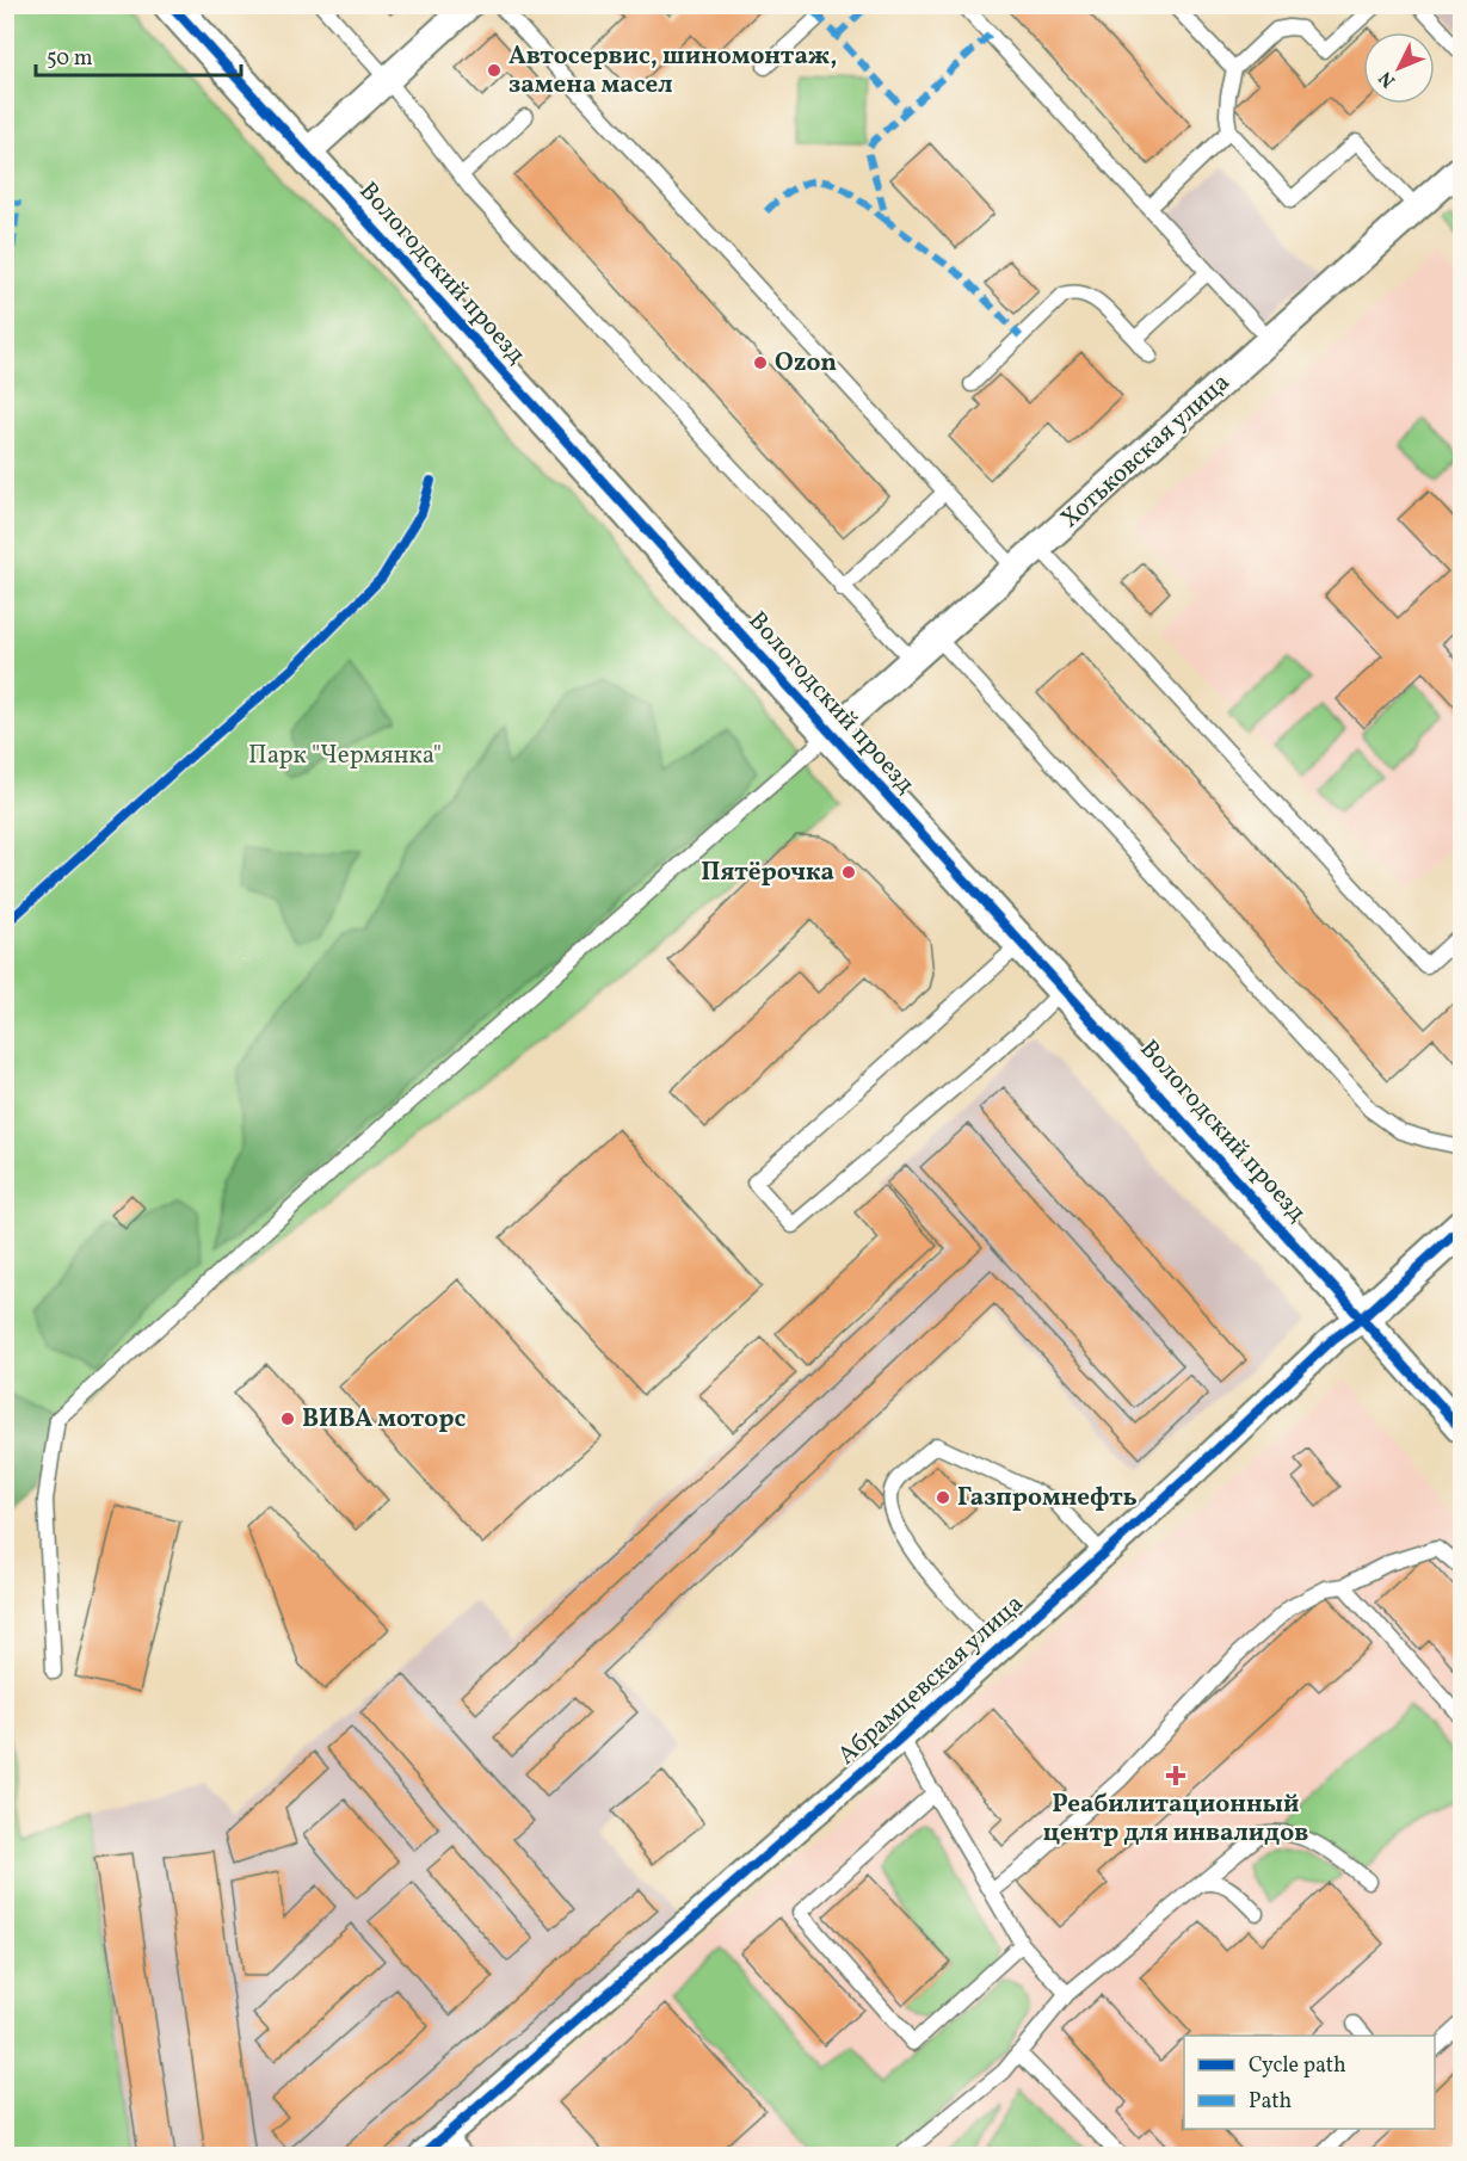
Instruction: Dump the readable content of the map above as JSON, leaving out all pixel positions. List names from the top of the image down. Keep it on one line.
{"streets":{"street":["Вологодский проезд","Хотьковская улица","Абрамцевская улица"]},"crossings":[["Вологодский проезд","Хотьковская улица"],["Вологодский проезд","Абрамцевская улица"]],"parks":["Парк \"Чермянка\""],"places":{"other":["Автосервис, шиномонтаж, замена масел","Ozon","Пятёрочка","ВИВА моторс","Газпромнефть"],"health":["Реабилитационный центр для инвалидов"]},"legend":["Cycle path","Path"],"scale_bar":"50 m","north":"bottom left"}
